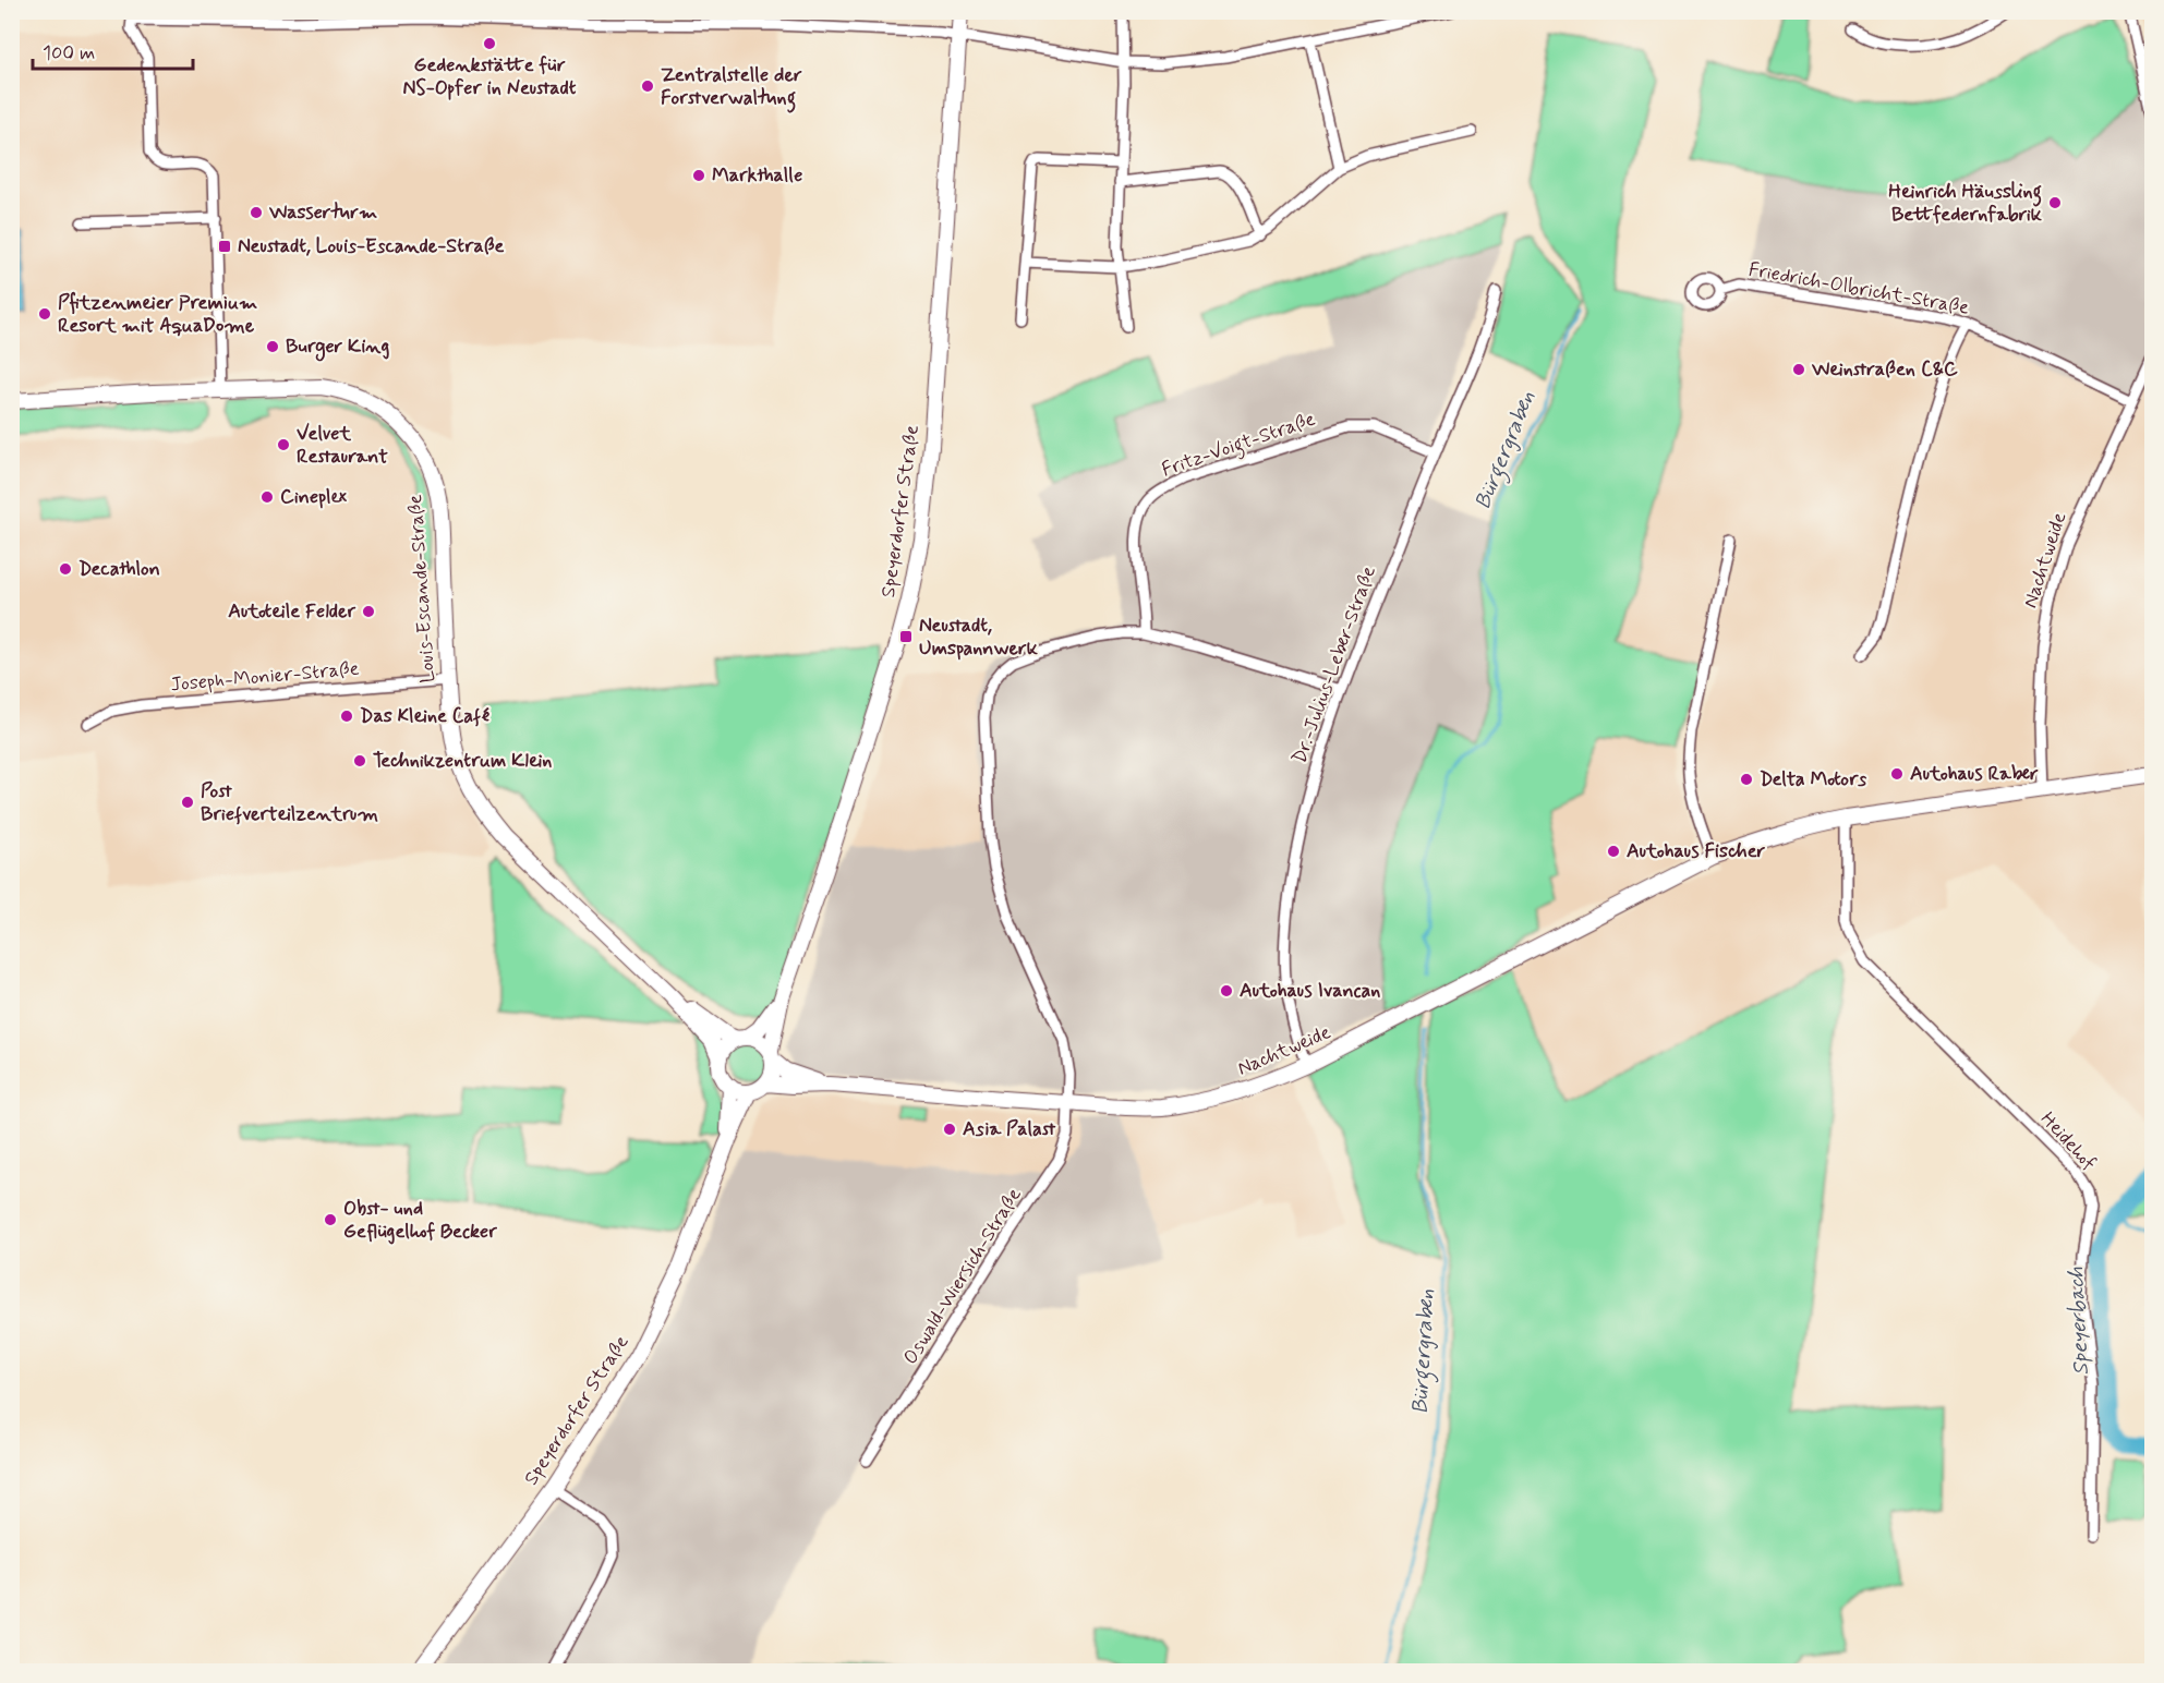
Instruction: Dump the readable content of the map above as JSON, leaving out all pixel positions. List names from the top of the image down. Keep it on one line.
{"streets":{"street":["Friedrich-Olbricht-Straße","Fritz-Voigt-Straße","Speyerdorfer Straße","Nachtweide","Louis-Escande-Straße","Dr.-Julius-Leber-Straße","Joseph-Monier-Straße","Heidehof","Oswald-Wiersich-Straße"]},"crossings":[["Friedrich-Olbricht-Straße","Nachtweide"],["Fritz-Voigt-Straße","Dr.-Julius-Leber-Straße"],["Fritz-Voigt-Straße","Oswald-Wiersich-Straße"],["Speyerdorfer Straße","Nachtweide"],["Speyerdorfer Straße","Louis-Escande-Straße"],["Nachtweide","Louis-Escande-Straße"],["Nachtweide","Dr.-Julius-Leber-Straße"],["Nachtweide","Heidehof"],["Nachtweide","Oswald-Wiersich-Straße"],["Louis-Escande-Straße","Joseph-Monier-Straße"],["Dr.-Julius-Leber-Straße","Oswald-Wiersich-Straße"]],"water":["Bürgergraben","Speyerbach"],"places":{"other":["Gedenkstätte für NS-Opfer in Neustadt","Zentralstelle der Forstverwaltung","Markthalle","Heinrich Häussling Bettfedernfabrik","Wasserturm","Pfitzenmeier Premium Resort mit AquaDome","Burger King","Weinstraßen C&C","Velvet Restaurant","Cineplex","Decathlon","Autoteile Felder","Das Kleine Café","Technikzentrum Klein","Autohaus Raber","Delta Motors","Post Briefverteilzentrum","Autohaus Fischer","Autohaus Ivancan","Asia Palast","Obst- und Geflügelhof Becker"],"transit":["Neustadt, Louis-Escande-Straße","Neustadt, Umspannwerk"]},"scale_bar":"100 m"}
